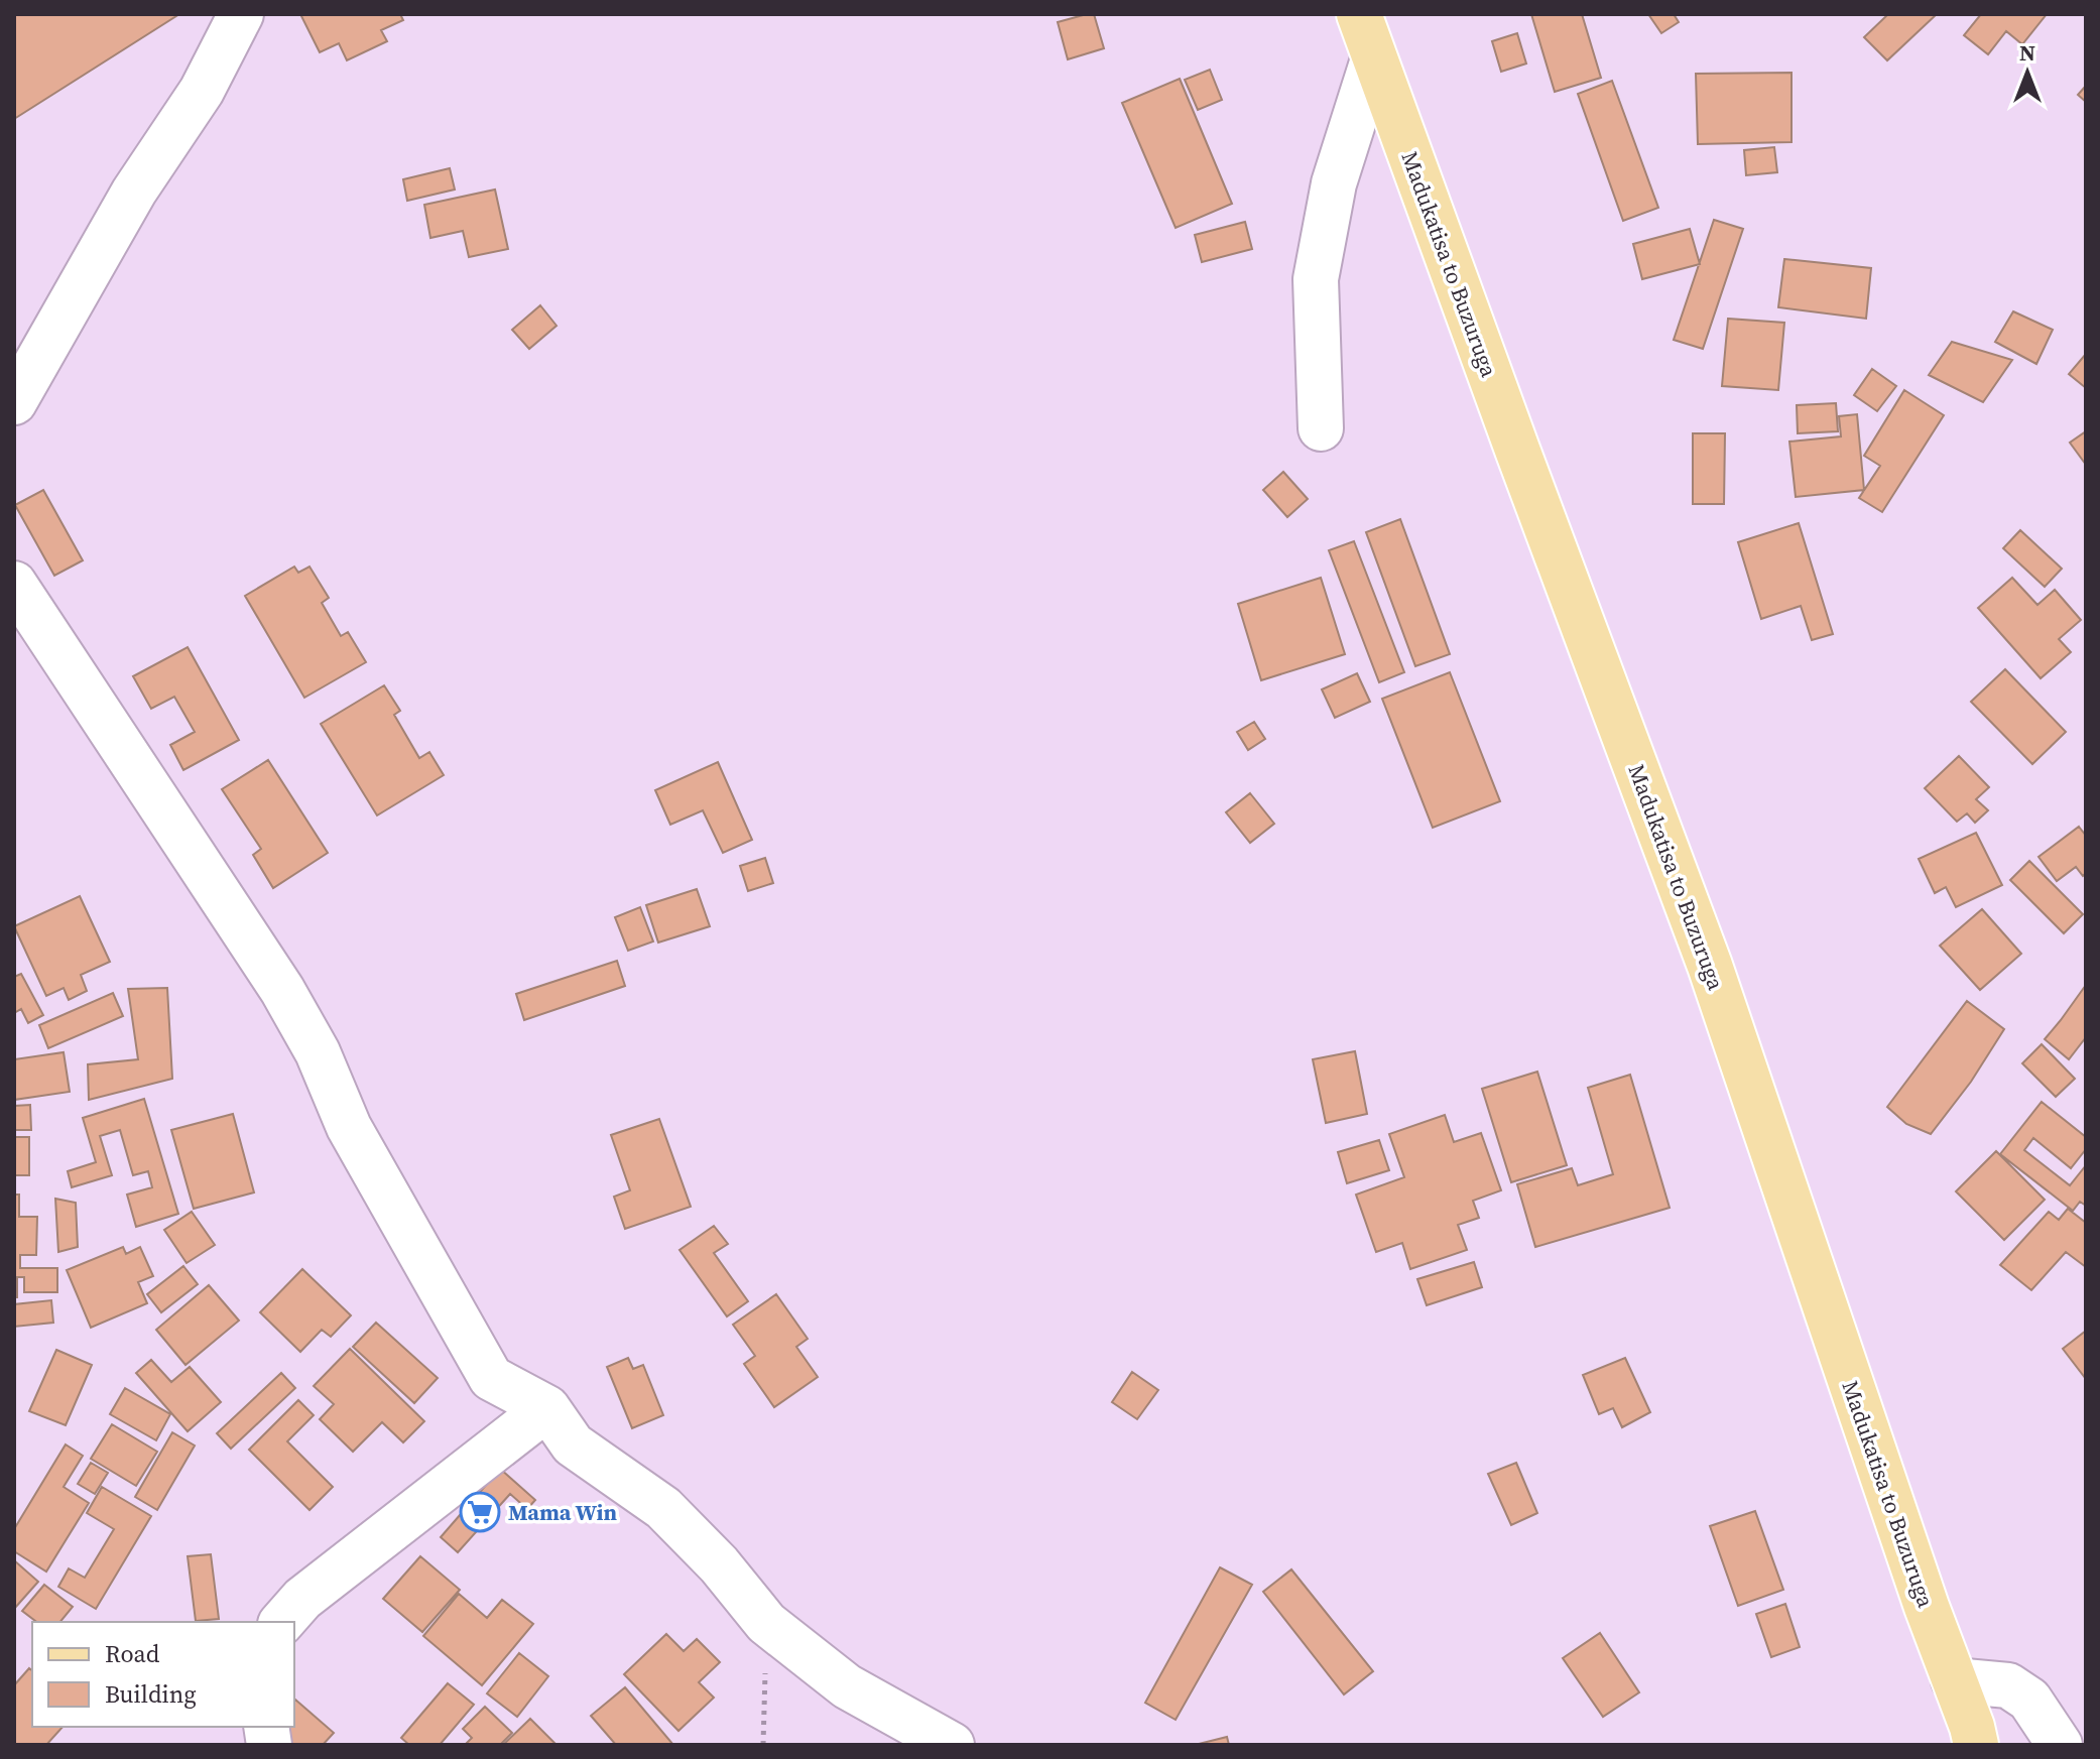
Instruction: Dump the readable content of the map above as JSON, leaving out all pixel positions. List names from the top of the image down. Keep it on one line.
{"streets":{"main road":["Madukatisa to Buzuruga"]},"places":{"supermarket":["Mama Win"]},"legend":["Road","Building"],"north":"top"}
